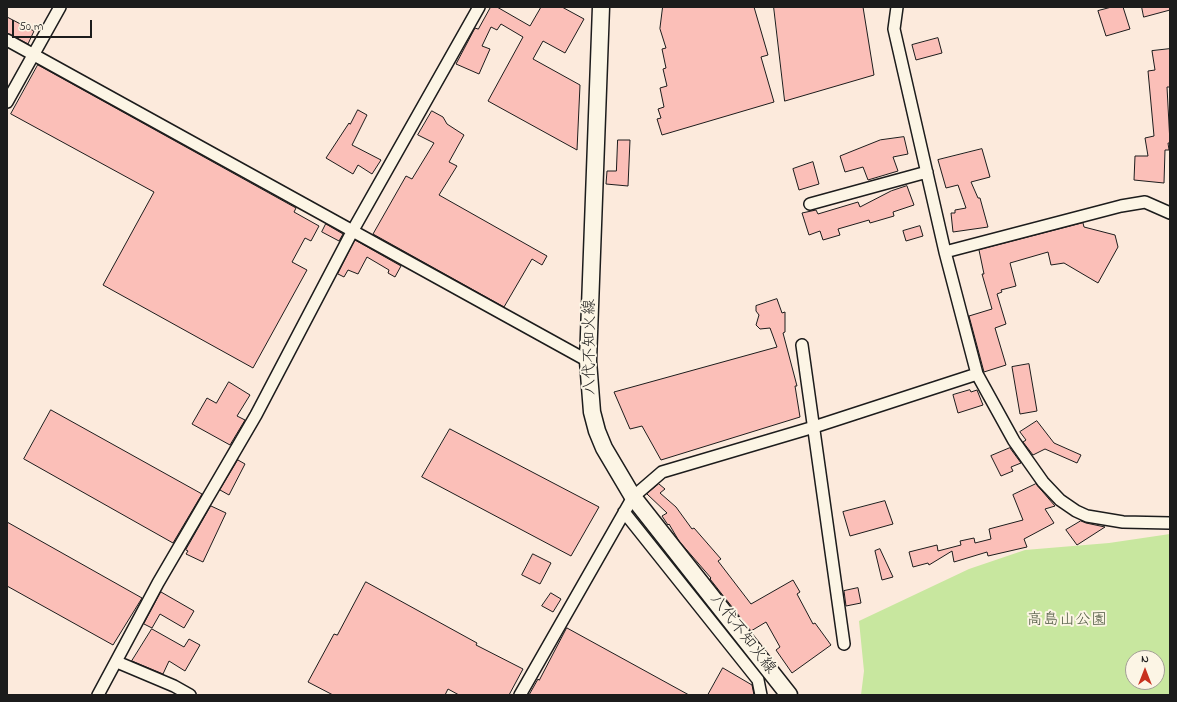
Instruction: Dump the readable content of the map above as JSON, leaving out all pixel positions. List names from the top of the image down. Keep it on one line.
{"streets":{"main road":["八代不知火線"]},"parks":["高島山公園"],"scale_bar":"50 m","north":"top"}
